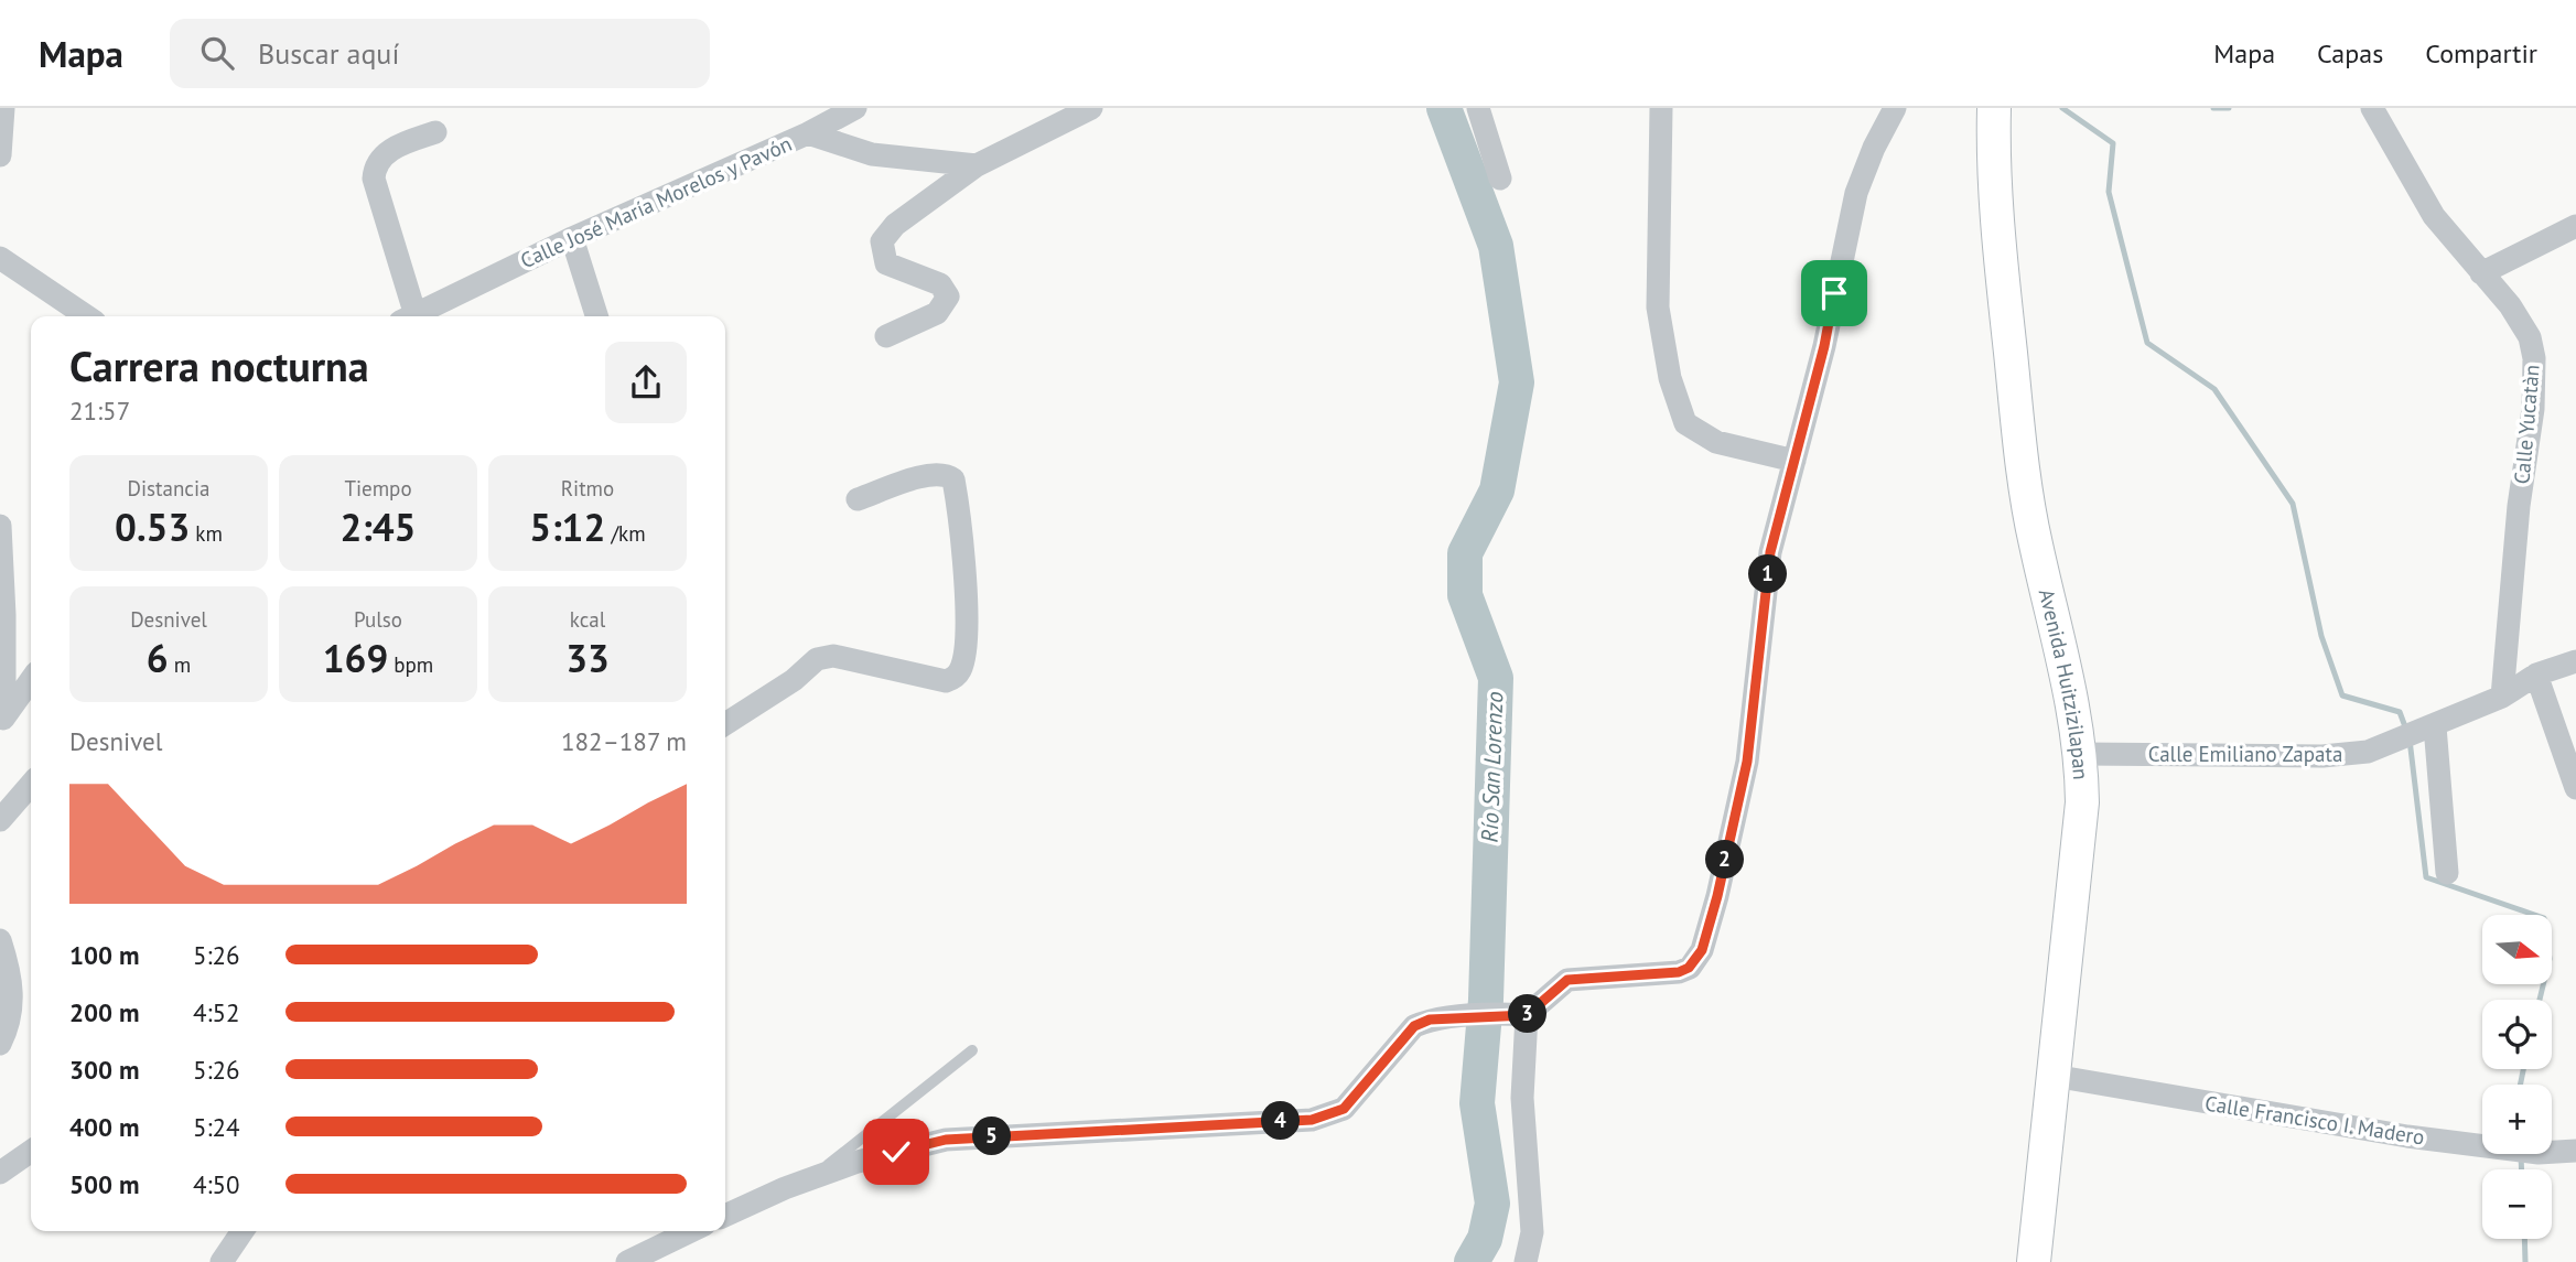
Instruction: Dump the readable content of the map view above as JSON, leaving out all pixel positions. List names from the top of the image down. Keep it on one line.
{"streets":{"street":["Calle José María Morelos y Pavón","Calle Yucatàn","Avenida Huitzizilapan","Calle Emiliano Zapata","Calle Francisco I. Madero"]},"crossings":[["Calle Yucatàn","Calle Emiliano Zapata"],["Avenida Huitzizilapan","Calle Emiliano Zapata"],["Avenida Huitzizilapan","Calle Francisco I. Madero"]],"water":["Río San Lorenzo"],"north":"right","page":{"header":"Mapa","search":"Buscar aquí","nav":["Mapa","Capas","Compartir"],"heading":["Carrera nocturna","21:57"],"stats":[["Distancia","0.53 km"],["Tiempo","2:45"],["Ritmo","5:12 /km"],["Desnivel","6 m"],["Pulso","169 bpm"],["kcal","33"]],"pins":["1","2","3","4","5"],"chart":["Desnivel","182–187 m"],"map_buttons":["+","−"],"list":[{"name":"100 m","note":"5:26"},{"name":"200 m","note":"4:52"},{"name":"300 m","note":"5:26"},{"name":"400 m","note":"5:24"},{"name":"500 m","note":"4:50"}]}}
